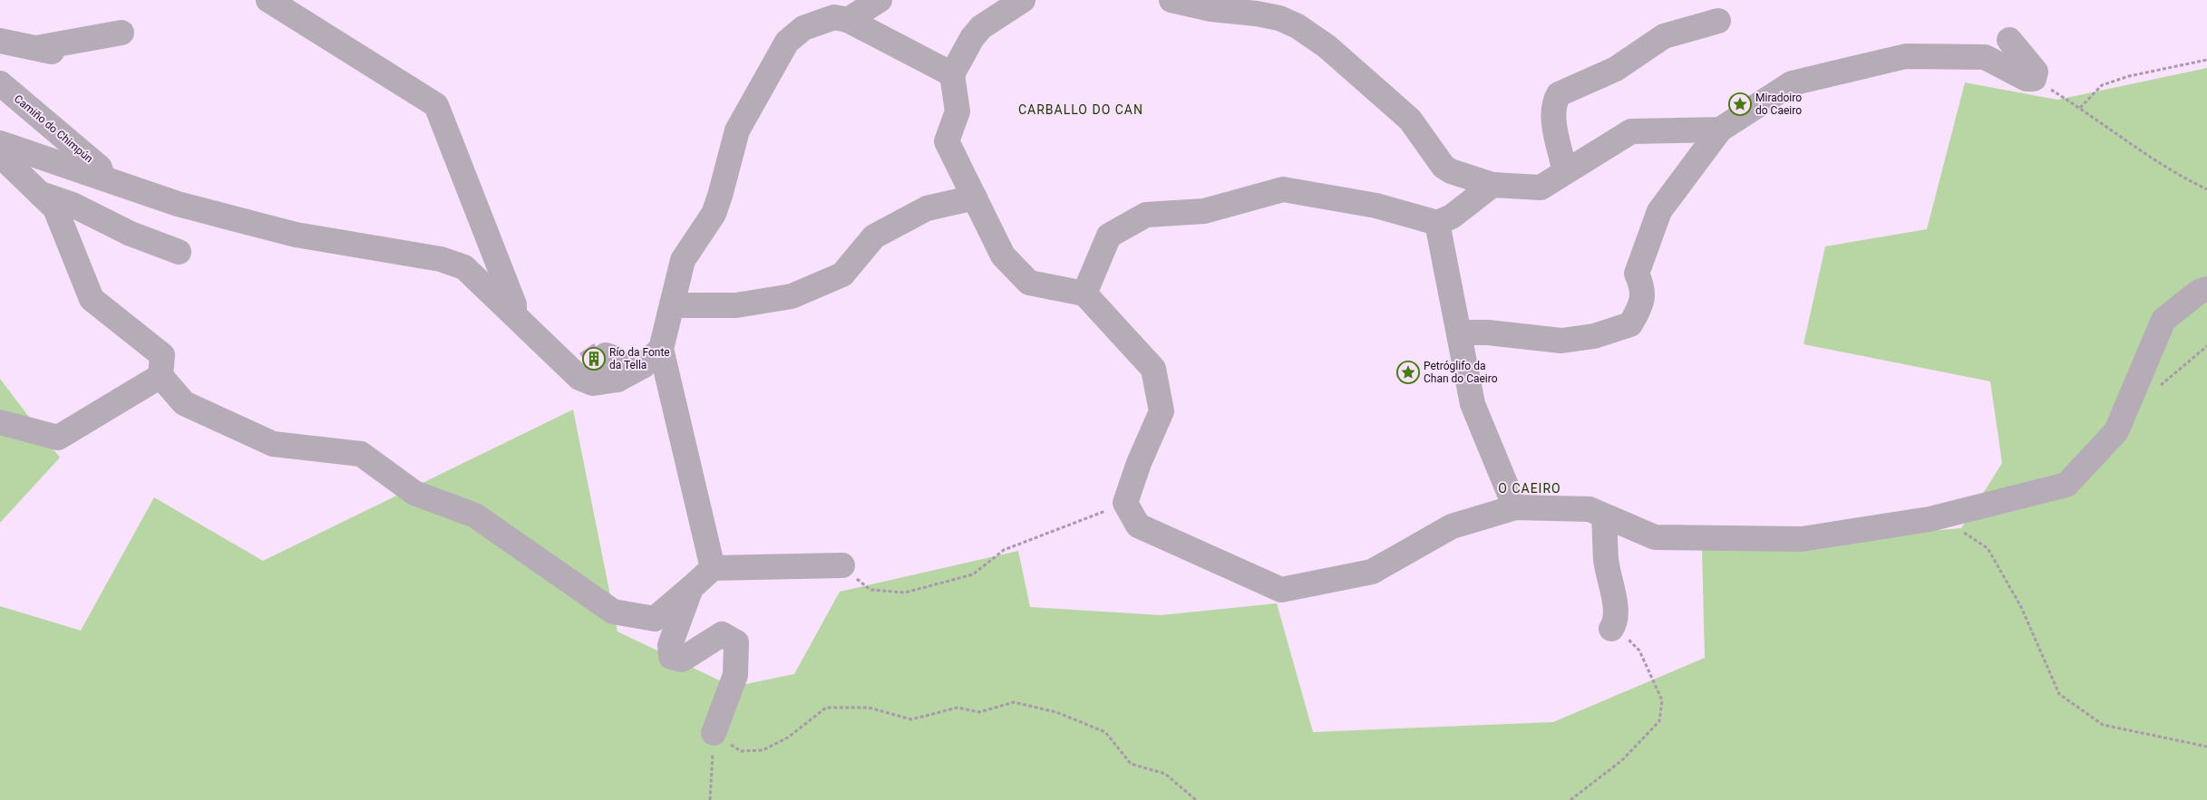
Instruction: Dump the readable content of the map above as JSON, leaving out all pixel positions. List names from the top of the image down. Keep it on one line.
{"streets":{"street":["Camiño do Chimpún"]},"districts":["CARBALLO DO CAN","O CAEIRO"],"places":{"place":["Miradoiro do Caeiro","Petróglifo da Chan do Caeiro"],"building":["Río da Fonte da Tella"]}}
